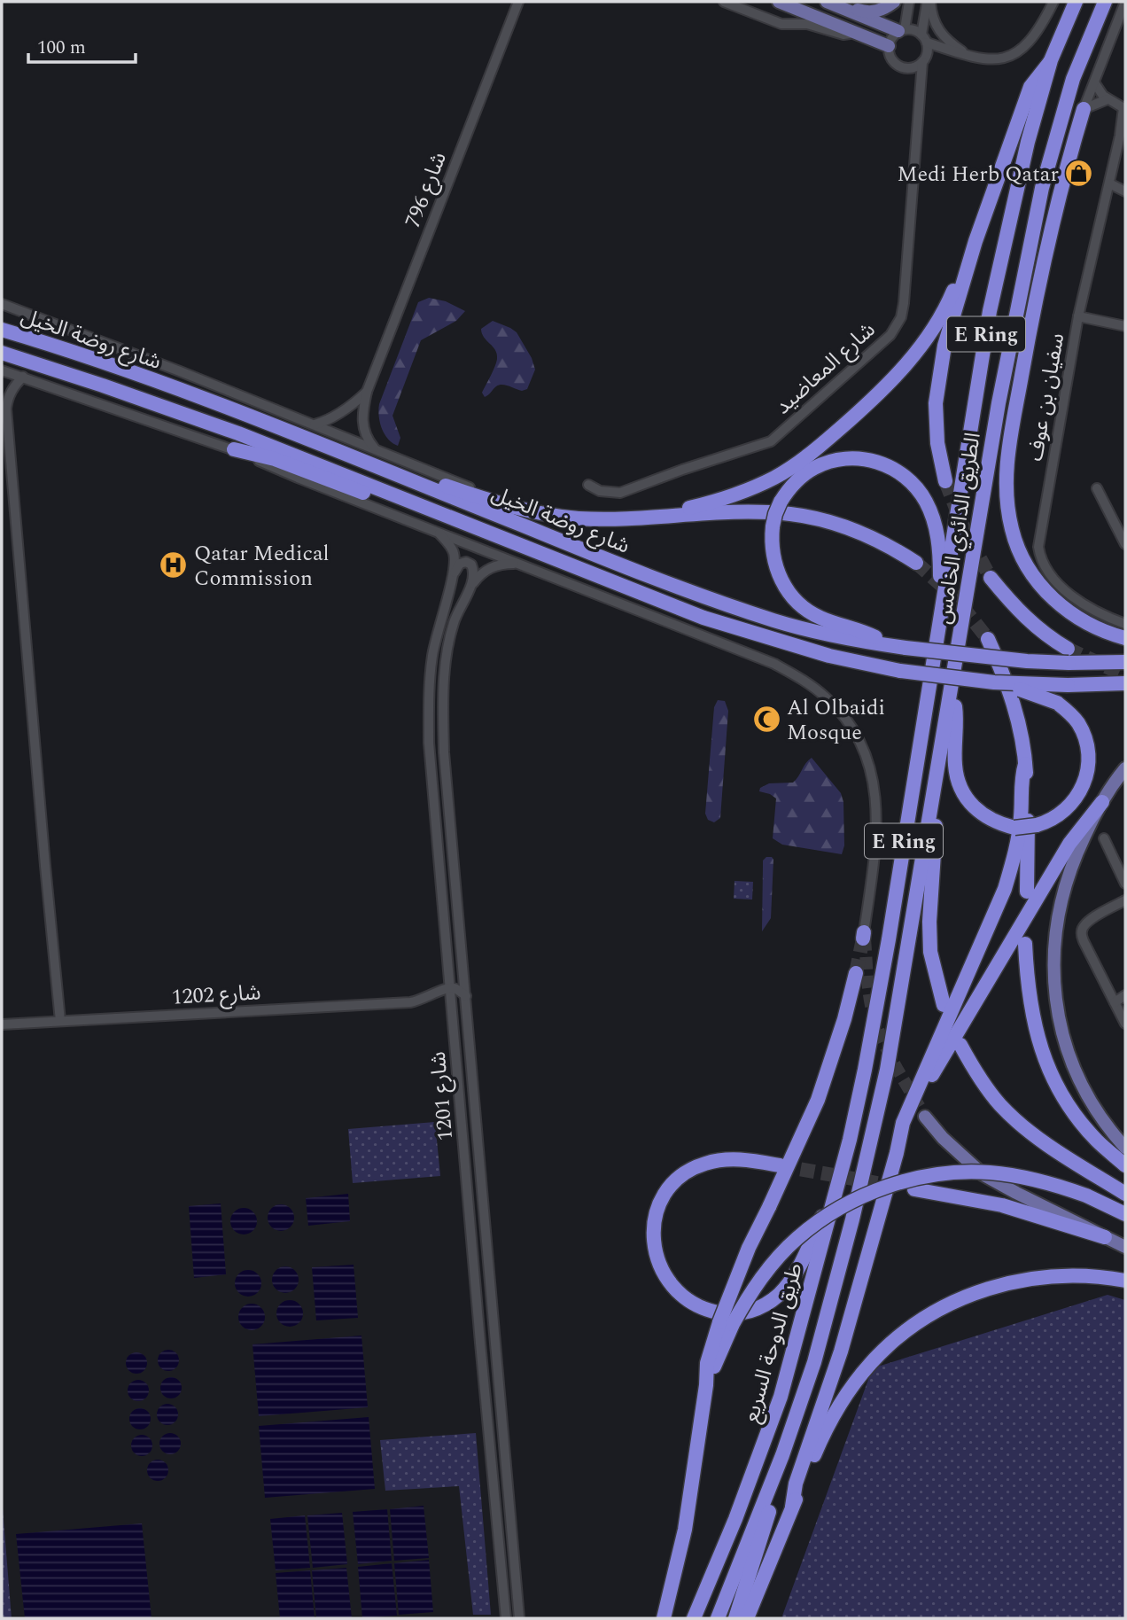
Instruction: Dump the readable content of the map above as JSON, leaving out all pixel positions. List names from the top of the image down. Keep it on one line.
{"streets":{"highway":["E Ring","شارع روضة الخيل","الطريق الدائري الخامس","طريق الدوحة السريع"],"street":["شارع 796","شارع المعاضيد","سفيان بن عوف","شارع 1202","شارع 1201"]},"crossings":[["شارع 796","شارع روضة الخيل"],["الطريق الدائري الخامس","طريق الدوحة السريع"],["شارع 1202","شارع 1201"]],"places":{"shop":["Medi Herb Qatar"],"hospital":["Qatar Medical Commission"],"mosque":["Al Olbaidi Mosque"]},"scale_bar":"100 m"}
